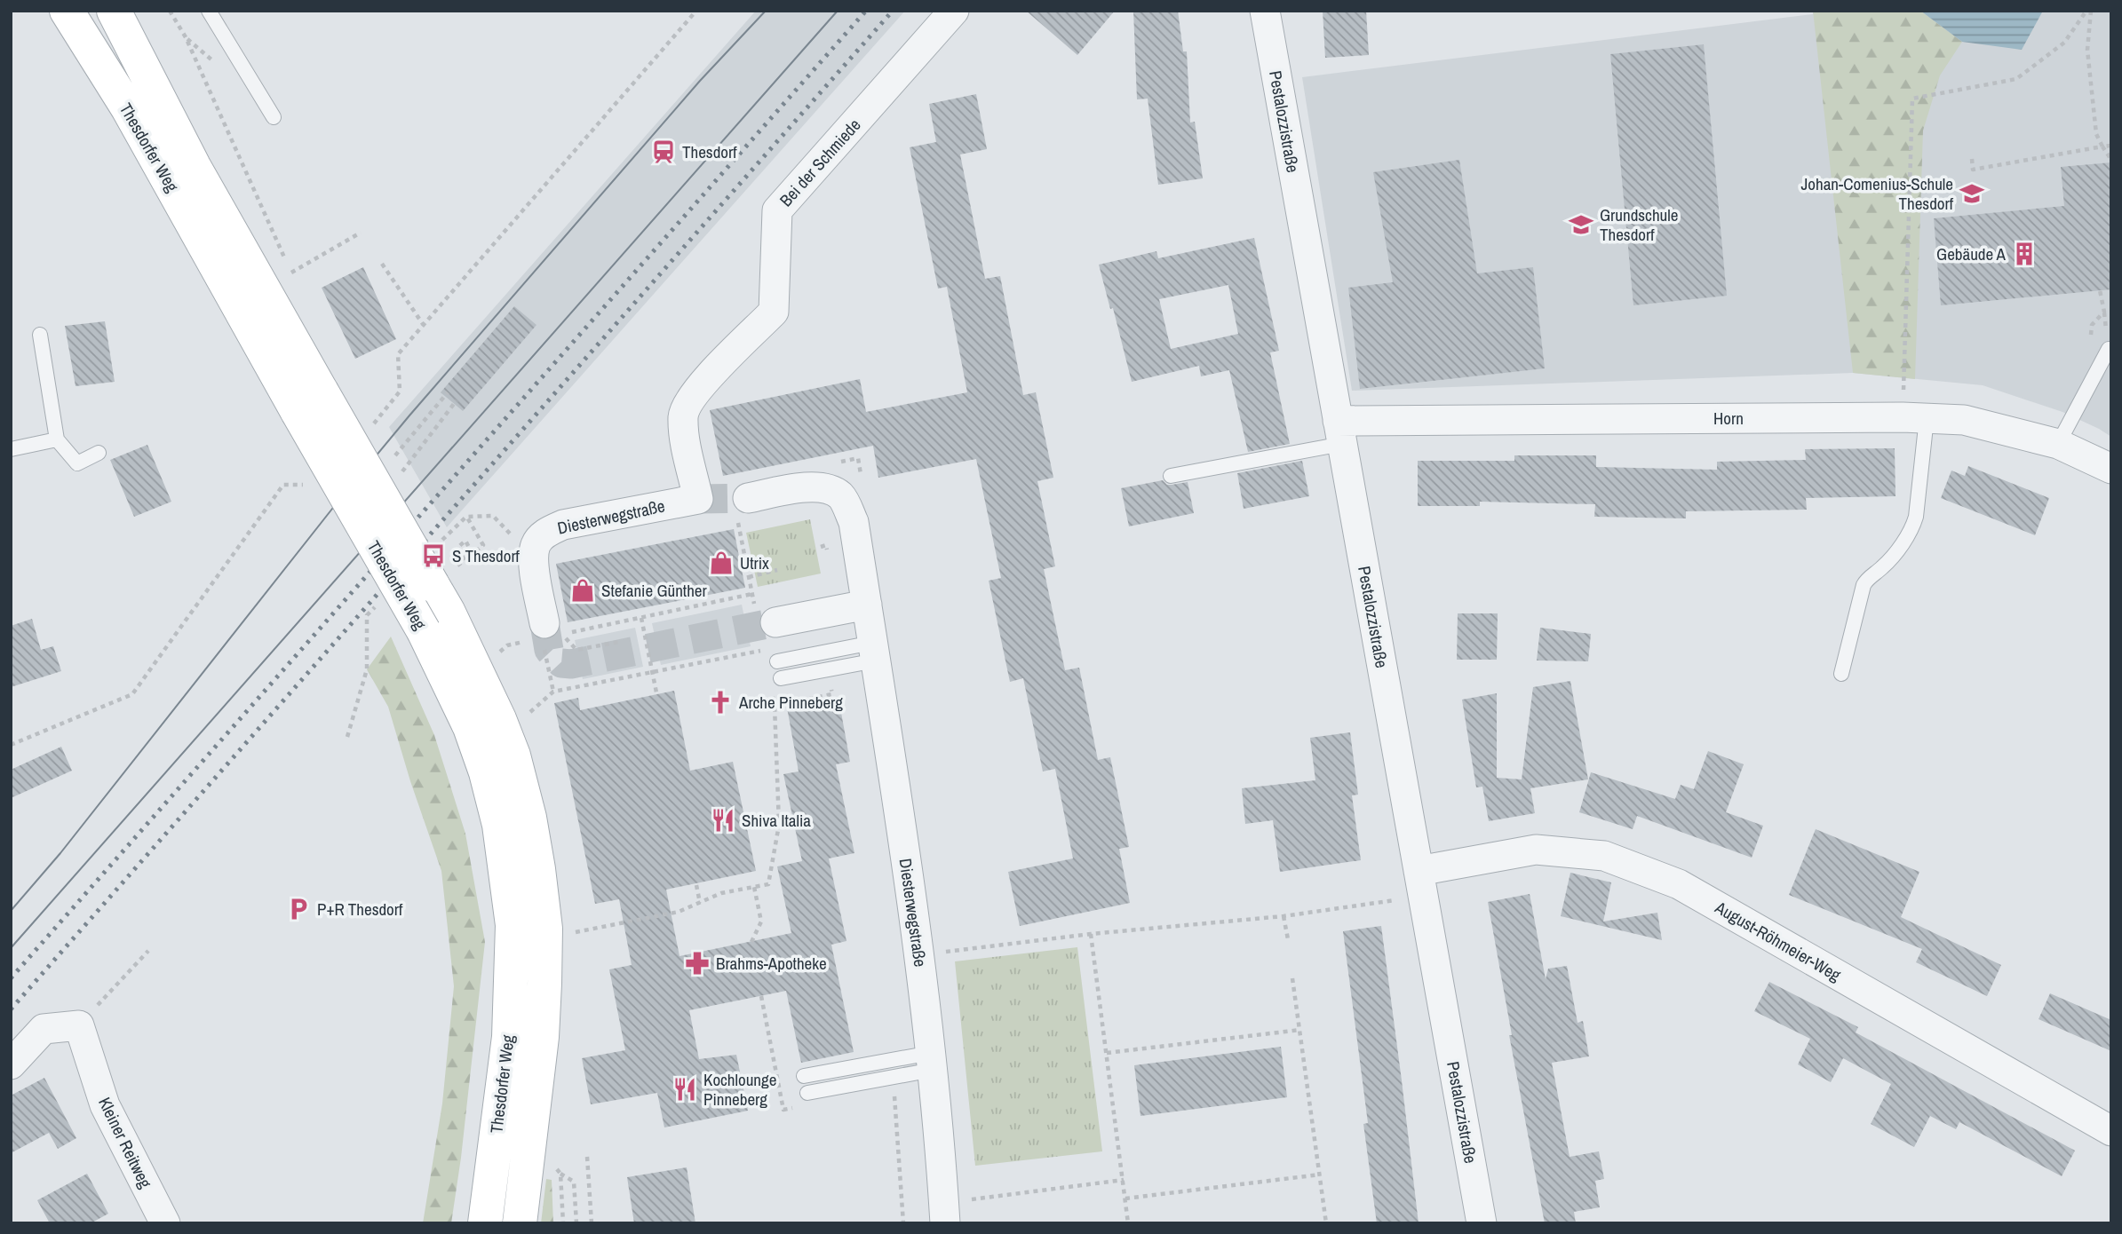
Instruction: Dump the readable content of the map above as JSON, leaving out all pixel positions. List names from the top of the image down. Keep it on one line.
{"streets":{"street":["Pestalozzistraße","Thesdorfer Weg","Bei der Schmiede","Horn","Diesterwegstraße","August-Röhmeier-Weg","Kleiner Reitweg"]},"crossings":[["Pestalozzistraße","Horn"],["Pestalozzistraße","August-Röhmeier-Weg"],["Bei der Schmiede","Diesterwegstraße"]],"places":{"station":["Thesdorf"],"school or university":["Johan-Comenius-Schule Thesdorf","Grundschule Thesdorf"],"building":["Gebäude A"],"bus stop":["S Thesdorf"],"shop":["Utrix","Stefanie Günther"],"church":["Arche Pinneberg"],"restaurant":["Shiva Italia","Kochlounge Pinneberg"],"parking":["P+R Thesdorf"],"pharmacy":["Brahms-Apotheke"]}}
